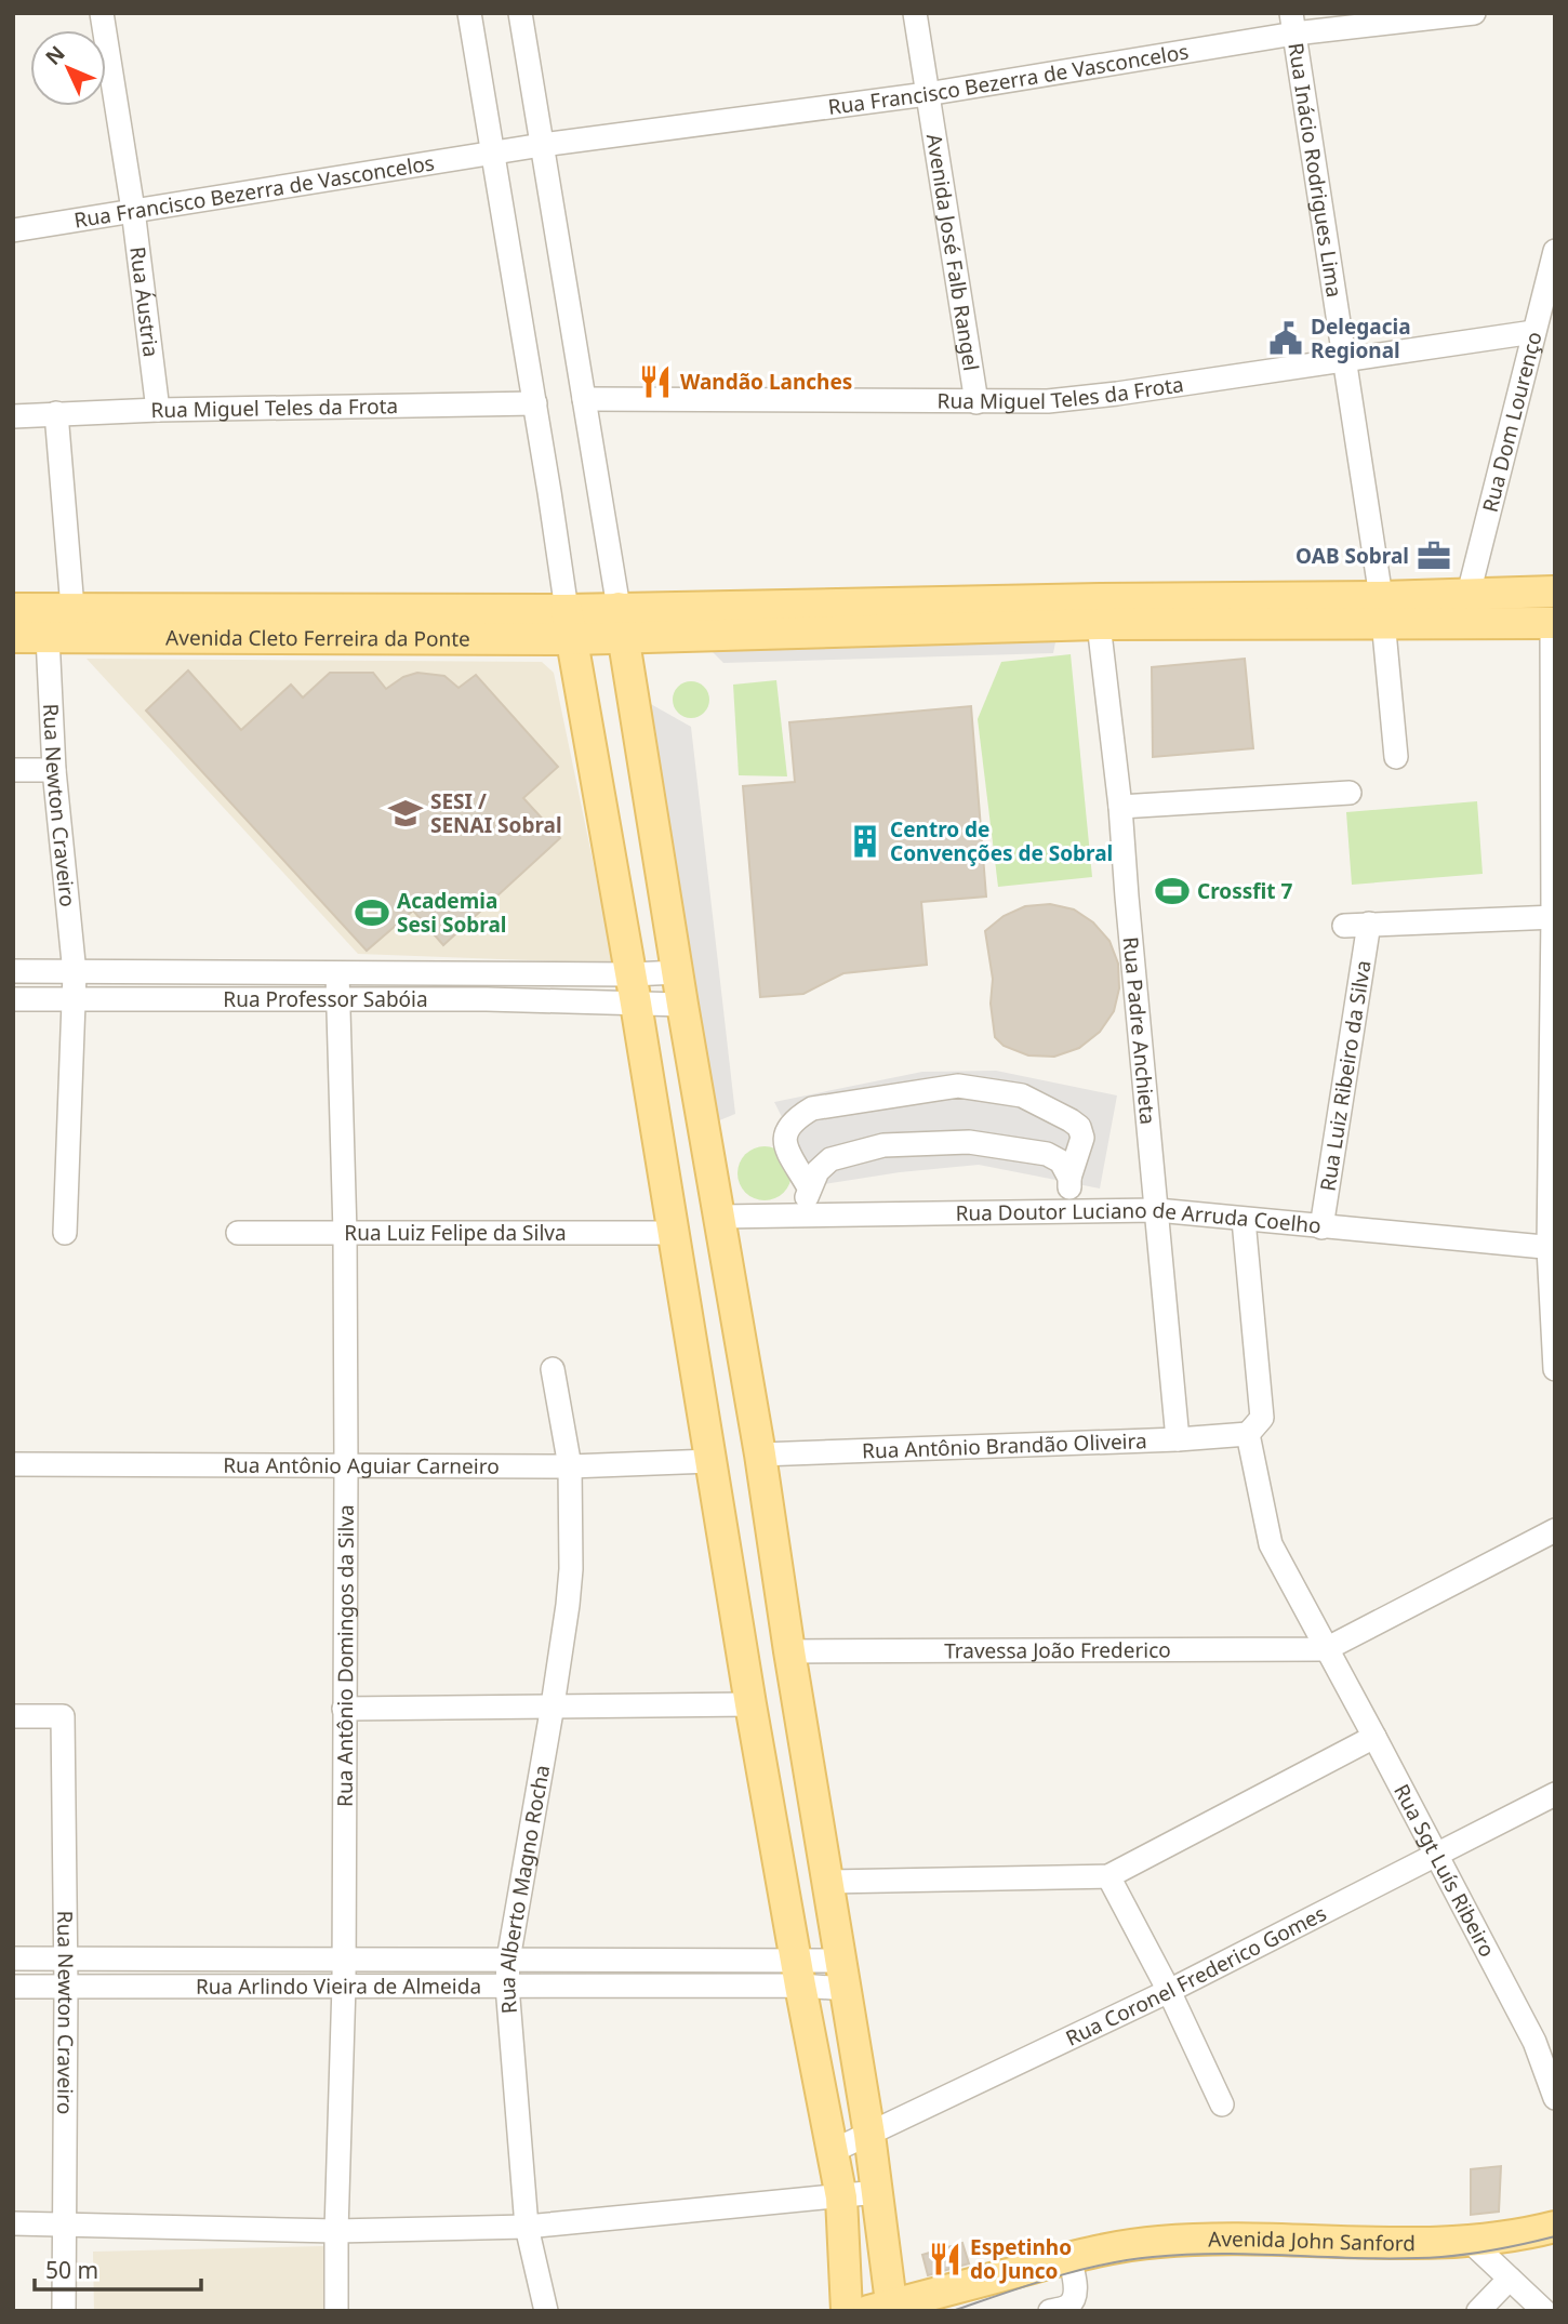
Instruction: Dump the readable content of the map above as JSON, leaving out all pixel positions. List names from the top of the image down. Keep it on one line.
{"streets":{"main road":["Avenida Cleto Ferreira da Ponte","Avenida John Sanford"],"street":["Rua Francisco Bezerra de Vasconcelos","Rua Inácio Rodrigues Lima","Avenida José Falb Rangel","Rua Áustria","Rua Miguel Teles da Frota","Rua Dom Lourenço","Rua Newton Craveiro","Rua Professor Sabóia","Rua Padre Anchieta","Rua Luiz Ribeiro da Silva","Rua Doutor Luciano de Arruda Coelho","Rua Luiz Felipe da Silva","Rua Antônio Brandão Oliveira","Rua Antônio Aguiar Carneiro","Travessa João Frederico","Rua Antônio Domingos da Silva","Rua Sgt Luís Ribeiro","Rua Alberto Magno Rocha","Rua Coronel Frederico Gomes","Rua Arlindo Vieira de Almeida"]},"crossings":[["Rua Francisco Bezerra de Vasconcelos","Rua Inácio Rodrigues Lima"],["Rua Francisco Bezerra de Vasconcelos","Avenida José Falb Rangel"],["Rua Francisco Bezerra de Vasconcelos","Rua Áustria"],["Rua Inácio Rodrigues Lima","Rua Miguel Teles da Frota"],["Avenida José Falb Rangel","Rua Miguel Teles da Frota"],["Rua Áustria","Rua Miguel Teles da Frota"],["Rua Miguel Teles da Frota","Rua Dom Lourenço"],["Avenida Cleto Ferreira da Ponte","Rua Newton Craveiro"],["Rua Newton Craveiro","Rua Professor Sabóia"],["Rua Newton Craveiro","Rua Arlindo Vieira de Almeida"],["Rua Professor Sabóia","Rua Antônio Domingos da Silva"],["Rua Padre Anchieta","Rua Doutor Luciano de Arruda Coelho"],["Rua Padre Anchieta","Rua Antônio Brandão Oliveira"],["Rua Luiz Ribeiro da Silva","Rua Doutor Luciano de Arruda Coelho"],["Rua Luiz Felipe da Silva","Rua Antônio Domingos da Silva"],["Rua Antônio Brandão Oliveira","Rua Sgt Luís Ribeiro"],["Rua Antônio Aguiar Carneiro","Rua Antônio Domingos da Silva"],["Rua Antônio Aguiar Carneiro","Rua Alberto Magno Rocha"],["Travessa João Frederico","Rua Sgt Luís Ribeiro"],["Rua Antônio Domingos da Silva","Rua Arlindo Vieira de Almeida"],["Rua Sgt Luís Ribeiro","Rua Coronel Frederico Gomes"],["Rua Alberto Magno Rocha","Rua Arlindo Vieira de Almeida"]],"places":{"public building":["Delegacia Regional"],"restaurant":["Wandão Lanches","Espetinho do Junco"],"office":["OAB Sobral"],"school or university":["SESI / SENAI Sobral"],"building":["Centro de Convenções de Sobral"],"sports":["Crossfit 7","Academia Sesi Sobral"]},"scale_bar":"50 m","north":"top left"}
